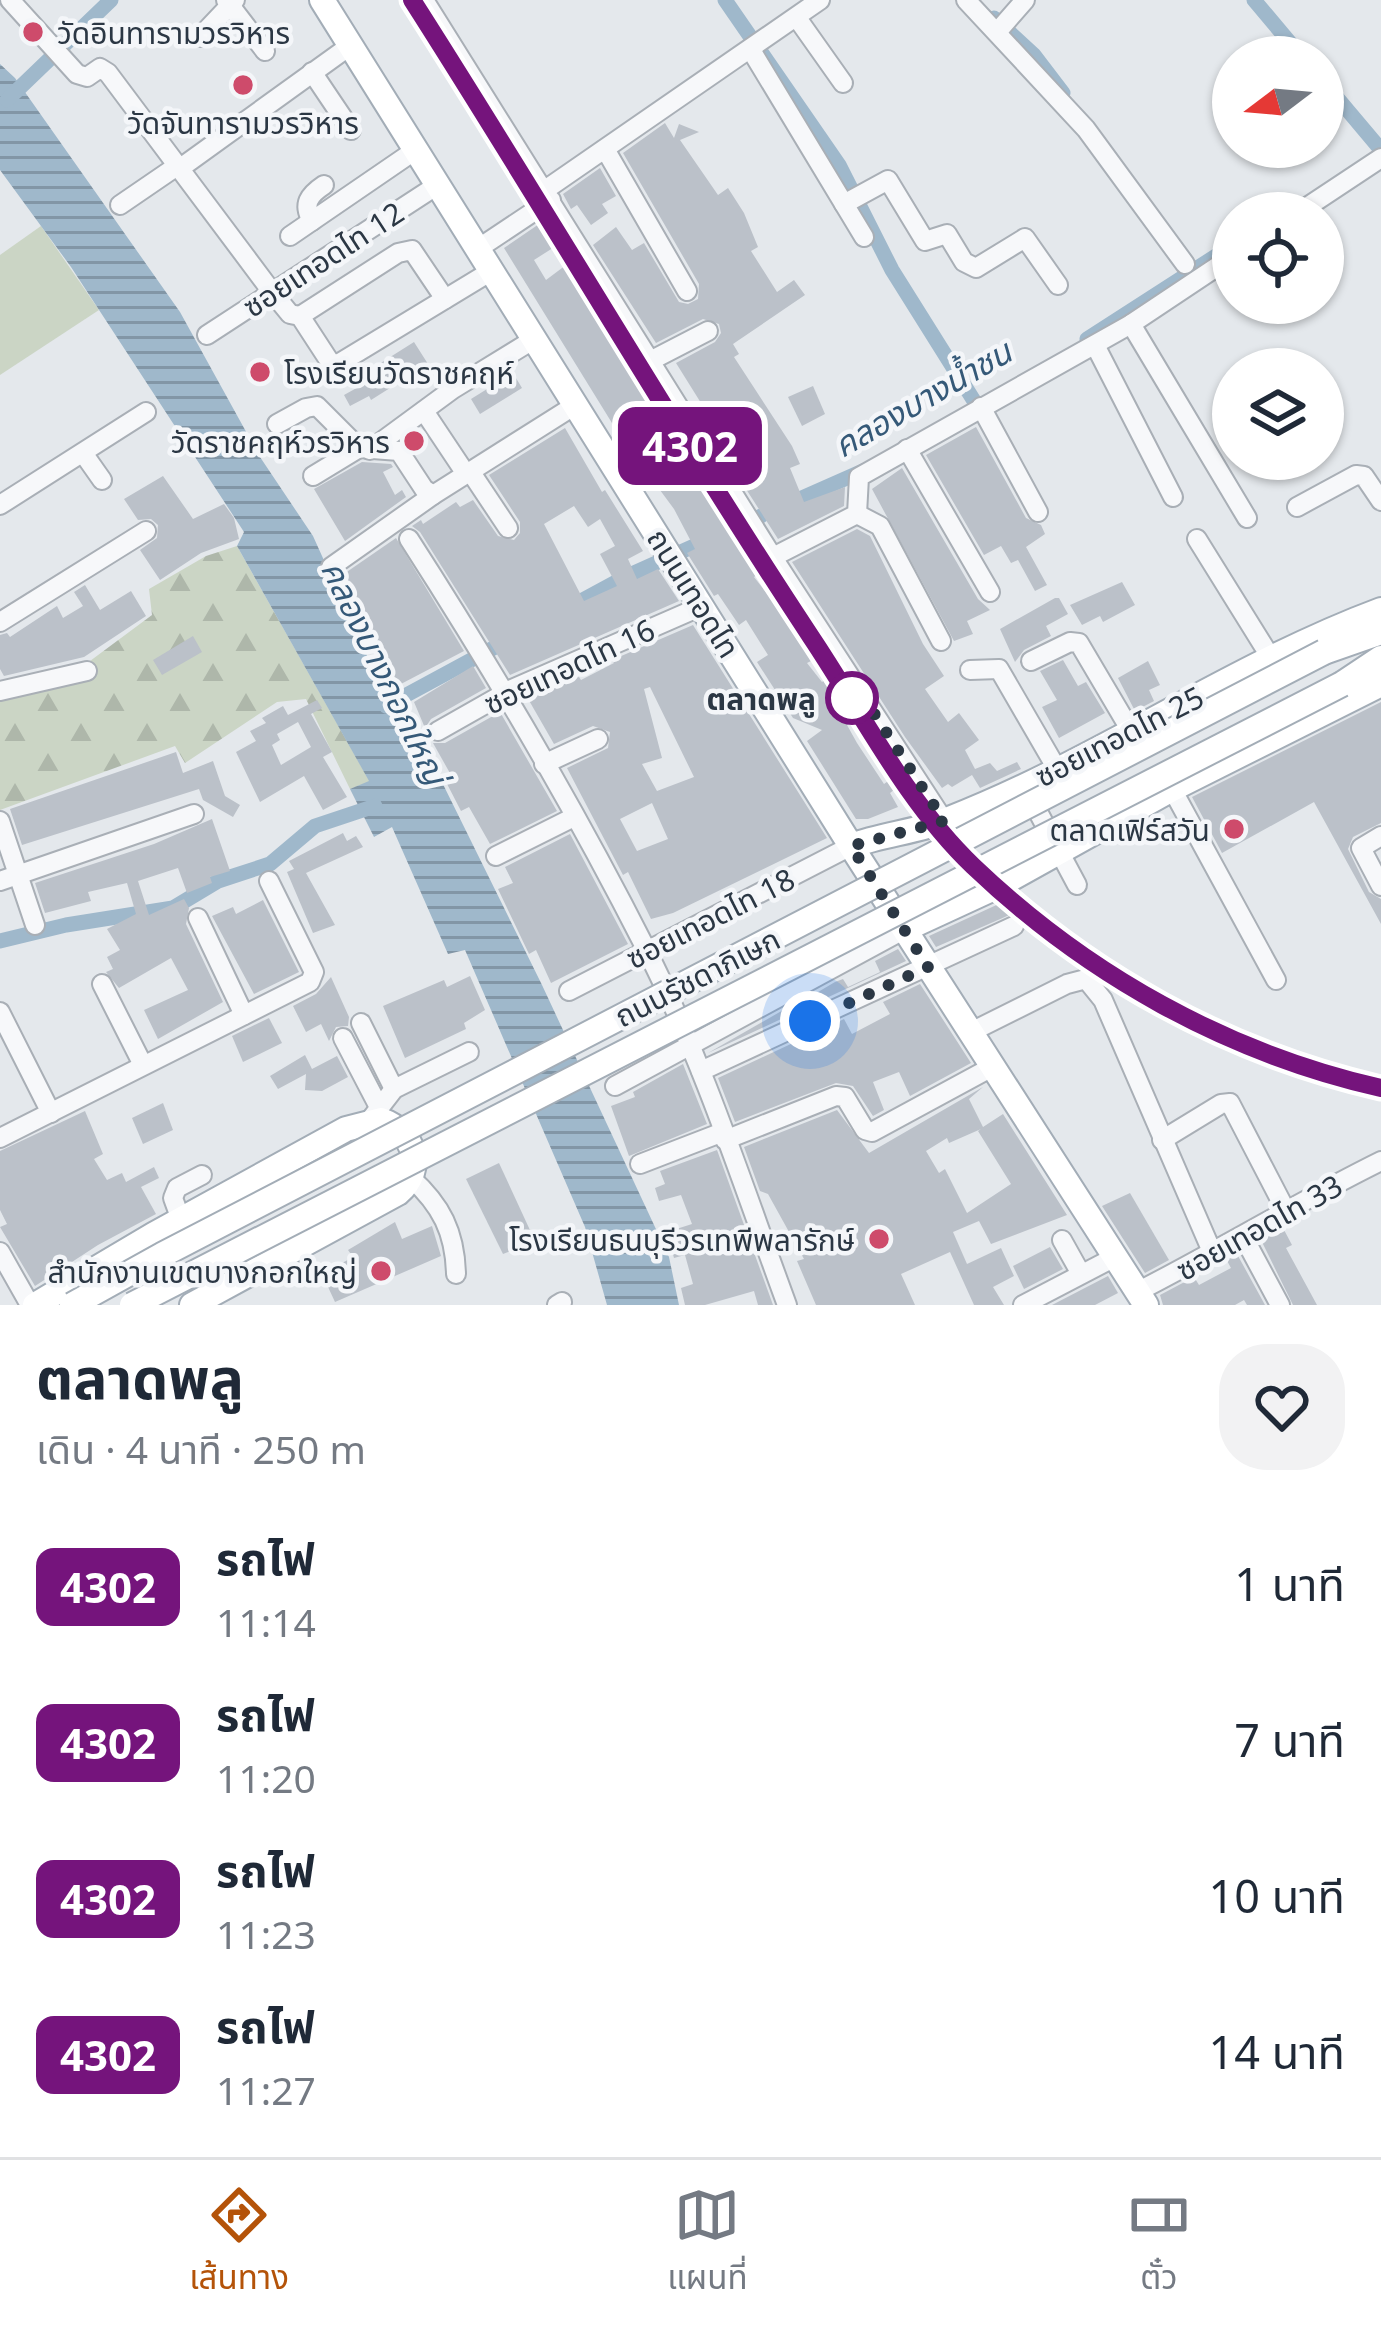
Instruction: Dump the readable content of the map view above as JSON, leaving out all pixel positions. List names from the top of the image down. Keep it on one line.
{"streets":{"main road":["ถนนเทอดไท","ซอยเทอดไท 25","ถนนรัชดาภิเษก"],"street":["ซอยเทอดไท 12","ซอยเทอดไท 16","ซอยเทอดไท 18","ซอยเทอดไท 33"]},"crossings":[["ซอยเทอดไท 12","ถนนเทอดไท"],["ถนนเทอดไท","ซอยเทอดไท 16"],["ถนนเทอดไท","ซอยเทอดไท 25"],["ถนนเทอดไท","ซอยเทอดไท 18"],["ถนนเทอดไท","ถนนรัชดาภิเษก"],["ถนนเทอดไท","ซอยเทอดไท 33"],["ซอยเทอดไท 25","ซอยเทอดไท 18"],["ซอยเทอดไท 25","ถนนรัชดาภิเษก"]],"water":["คลองบางน้ำชน","คลองบางกอกใหญ่"],"places":["วัดอินทารามวรวิหาร","วัดจันทารามวรวิหาร","โรงเรียนวัดราชคฤห์","วัดราชคฤห์วรวิหาร","ตลาดพลู","ตลาดเฟิร์สวัน","โรงเรียนธนบุรีวรเทพีพลารักษ์","สำนักงานเขตบางกอกใหญ่"],"north":"left","page":{"on_map":"4302","heading":["ตลาดพลู","เดิน · 4 นาที · 250 m"],"list":[{"mark":"4302","name":"รถไฟ","note":"11:14","value":"1 นาที"},{"mark":"4302","name":"รถไฟ","note":"11:20","value":"7 นาที"},{"mark":"4302","name":"รถไฟ","note":"11:23","value":"10 นาที"},{"mark":"4302","name":"รถไฟ","note":"11:27","value":"14 นาที"}],"tabs":["เส้นทาง","แผนที่","ตั๋ว"]}}
